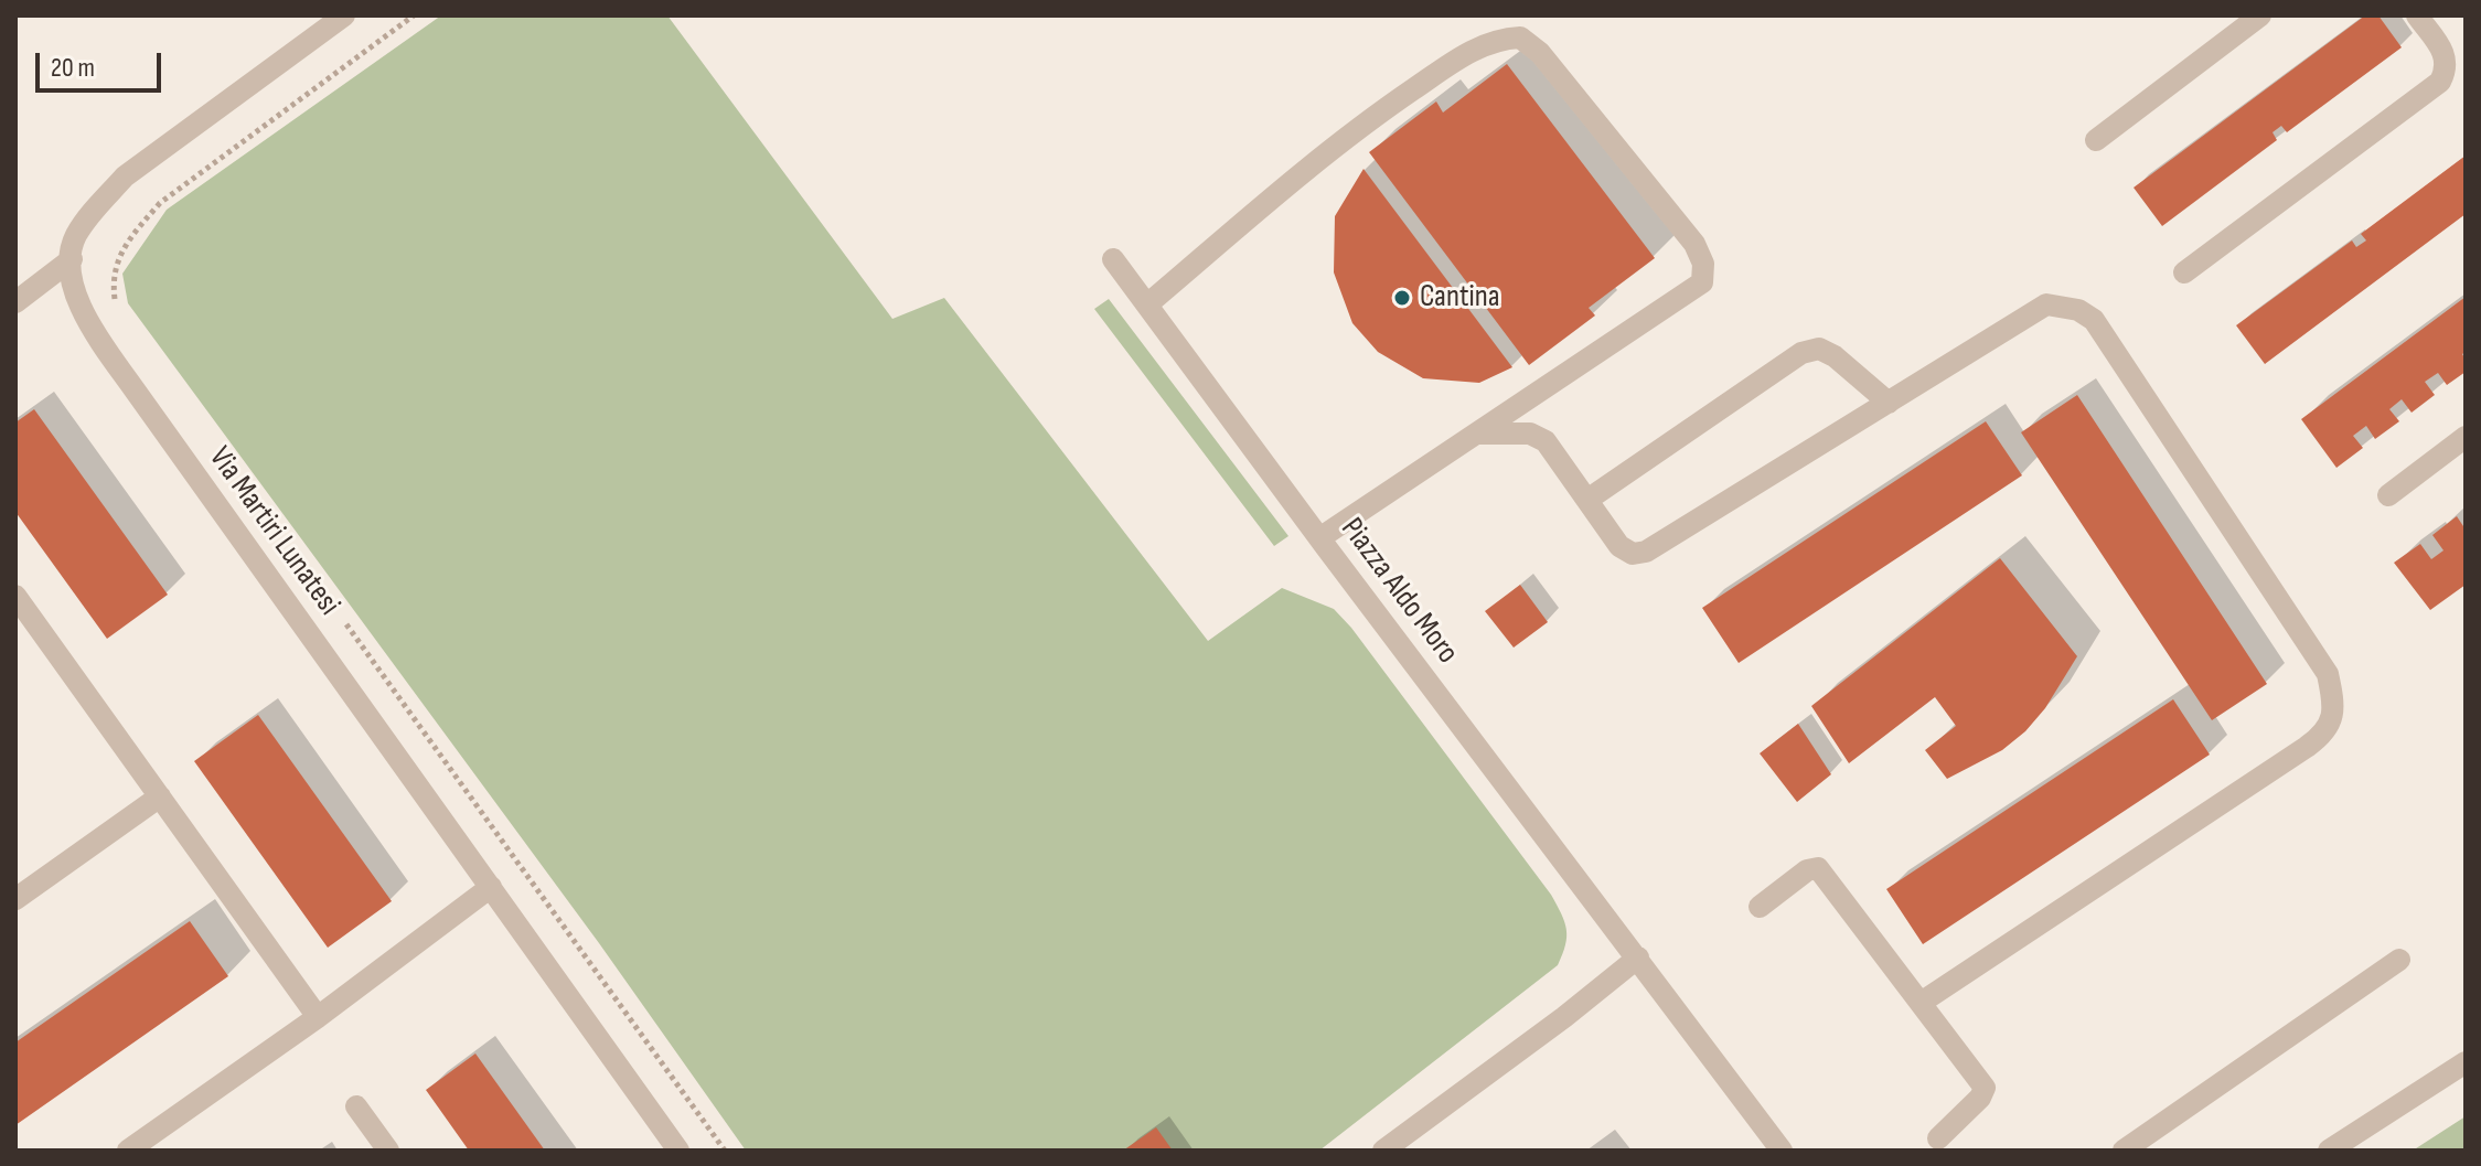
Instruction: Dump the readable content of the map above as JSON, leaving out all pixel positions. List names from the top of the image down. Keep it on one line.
{"streets":{"street":["Via Martiri Lunatesi","Piazza Aldo Moro"]},"places":["Cantina"],"scale_bar":"20 m"}
